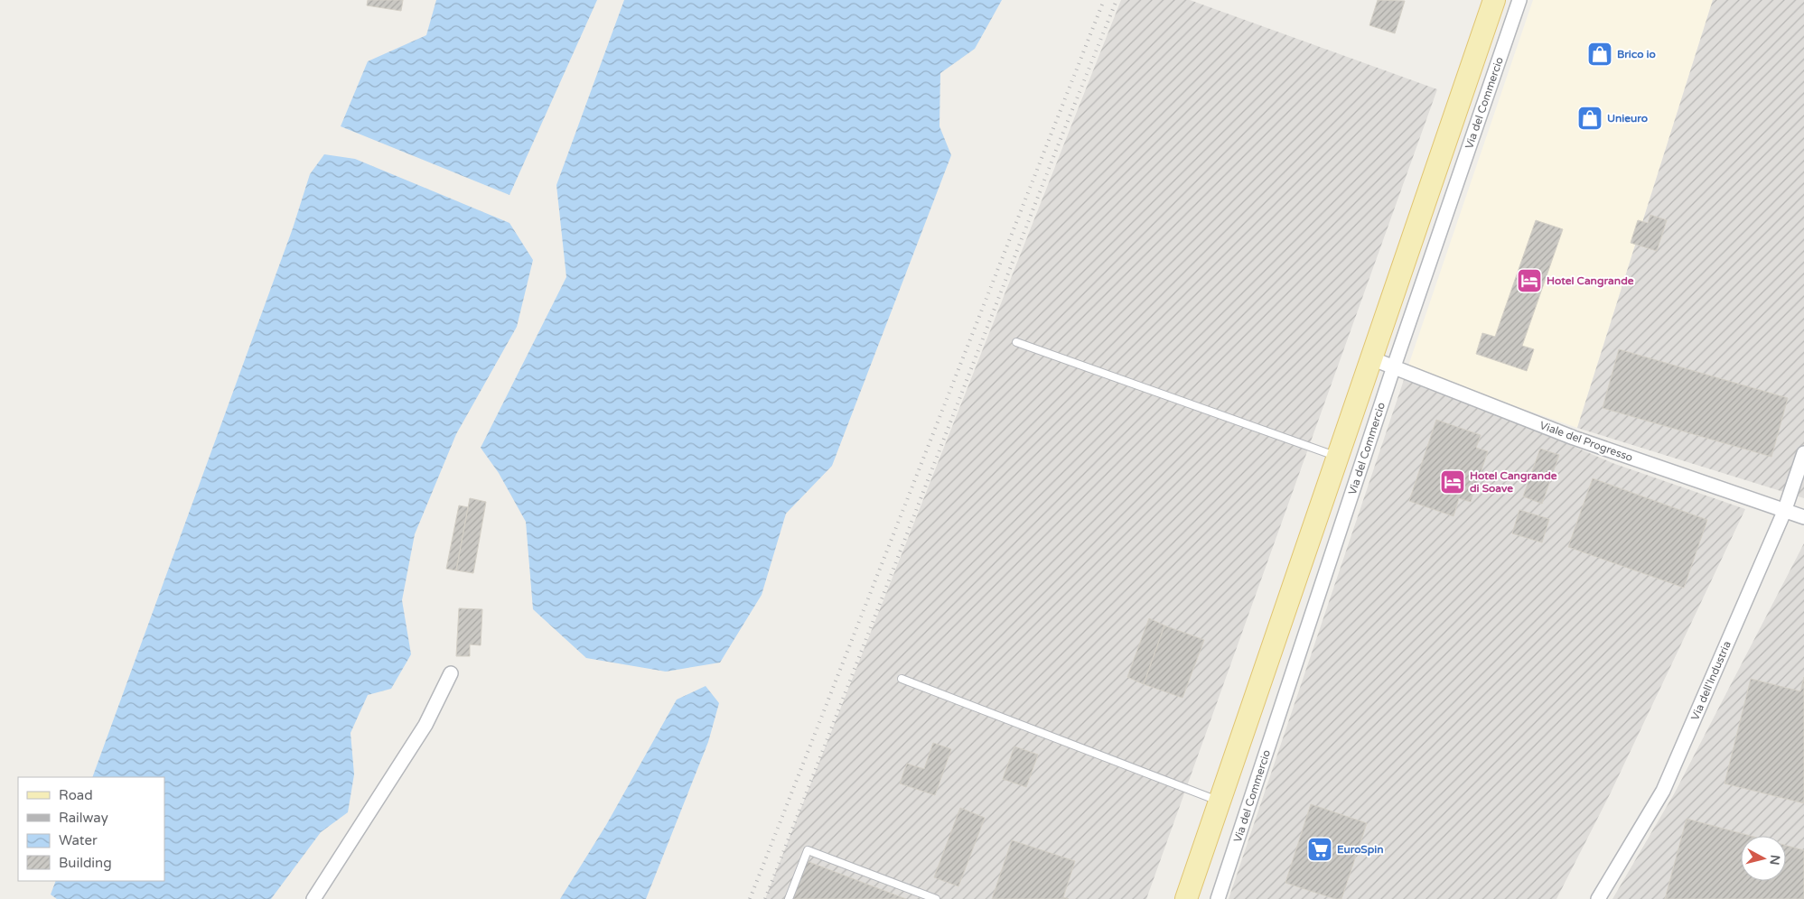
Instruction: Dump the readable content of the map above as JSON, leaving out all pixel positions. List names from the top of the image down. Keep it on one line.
{"streets":{"street":["Via del Commercio","Viale del Progresso","Via dell'Industria"]},"crossings":[["Via del Commercio","Viale del Progresso"],["Viale del Progresso","Via dell'Industria"]],"places":{"shop":["Brico io","Unieuro"],"hotel":["Hotel Cangrande","Hotel Cangrande di Soave"],"supermarket":["EuroSpin"]},"legend":["Road","Railway","Water","Building"],"north":"right"}
